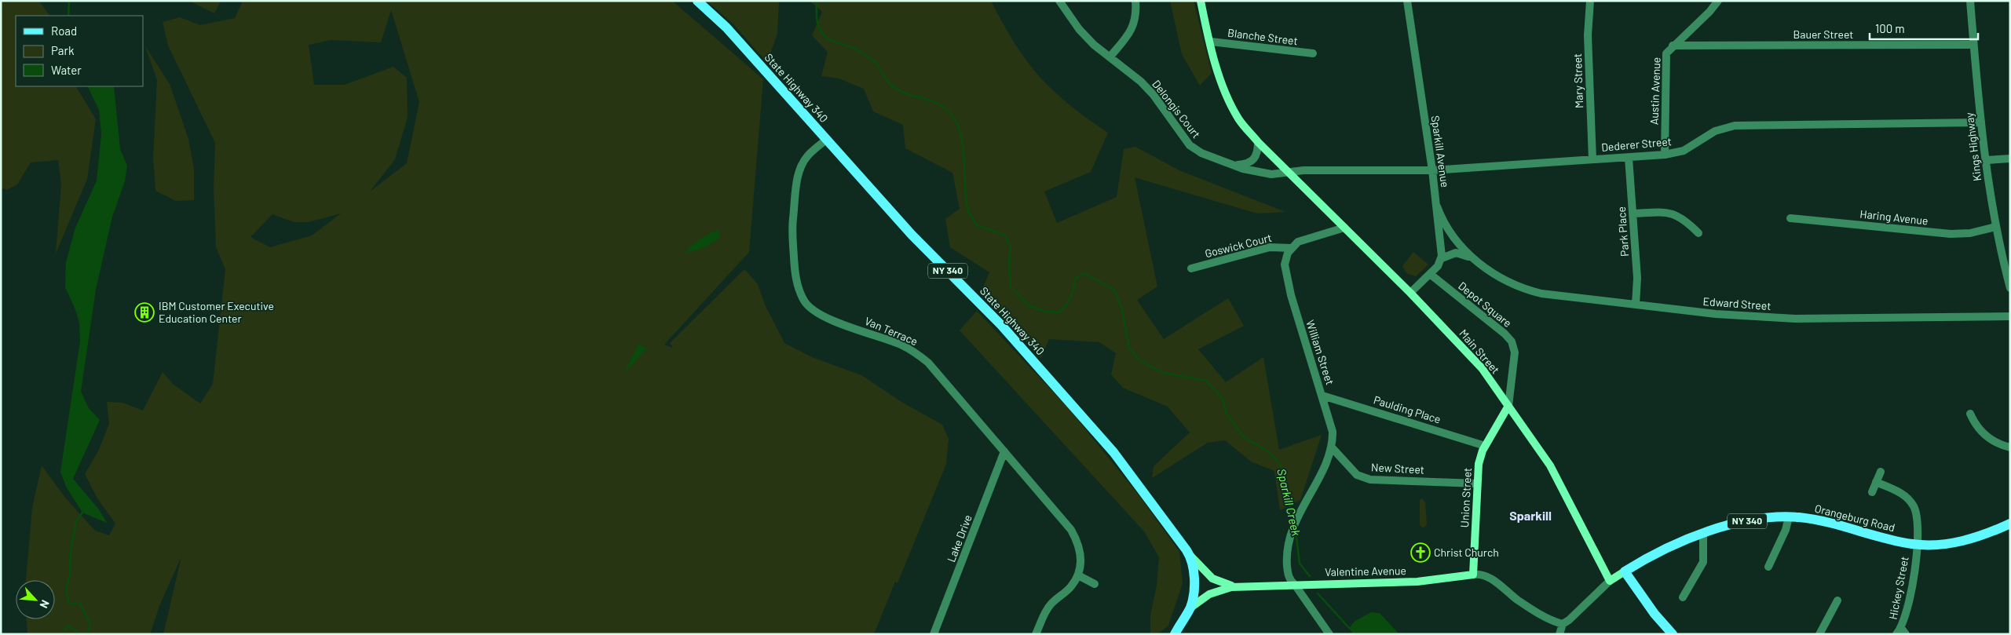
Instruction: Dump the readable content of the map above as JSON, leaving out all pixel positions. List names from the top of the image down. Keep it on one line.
{"streets":{"main road":["State Highway 340","NY 340","Main Street","Union Street","Orangeburg Road","Valentine Avenue"],"street":["Bauer Street","Blanche Street","Mary Street","Austin Avenue","Delongis Court","Dederer Street","Kings Highway","Sparkill Avenue","Haring Avenue","Park Place","Goswick Court","Edward Street","Depot Square","Van Terrace","William Street","Paulding Place","New Street","Lake Drive","Hickey Street"]},"crossings":[["Bauer Street","Austin Avenue"],["Bauer Street","Kings Highway"],["Blanche Street","Main Street"],["Mary Street","Dederer Street"],["State Highway 340","Van Terrace"],["State Highway 340","Valentine Avenue"],["Austin Avenue","Dederer Street"],["Delongis Court","Dederer Street"],["Delongis Court","Main Street"],["Dederer Street","Kings Highway"],["Dederer Street","Sparkill Avenue"],["Dederer Street","Park Place"],["Dederer Street","Main Street"],["Kings Highway","Haring Avenue"],["Park Place","Edward Street"],["Goswick Court","William Street"],["Depot Square","Main Street"],["Depot Square","Union Street"],["Van Terrace","Lake Drive"],["Main Street","Union Street"],["Main Street","Orangeburg Road"],["William Street","Paulding Place"],["William Street","New Street"],["William Street","Valentine Avenue"],["Paulding Place","Union Street"],["New Street","Union Street"],["Union Street","Valentine Avenue"],["Orangeburg Road","Hickey Street"]],"districts":["Sparkill"],"water":["Sparkill Creek"],"places":{"building":["IBM Customer Executive Education Center"],"church":["Christ Church"]},"legend":["Road","Park","Water"],"scale_bar":"100 m","north":"bottom right"}
